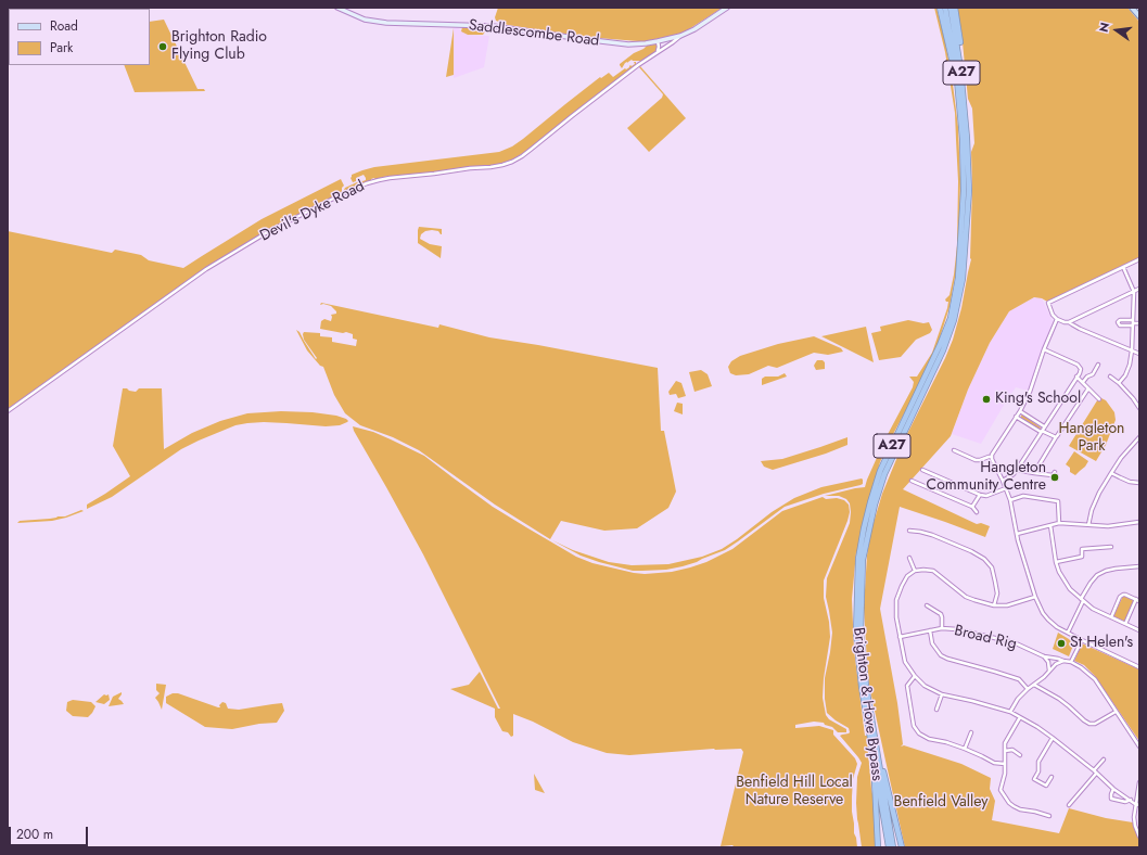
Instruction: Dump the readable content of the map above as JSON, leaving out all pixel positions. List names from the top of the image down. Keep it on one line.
{"streets":{"highway":["A27","Brighton & Hove Bypass"],"street":["Saddlescombe Road","Devil's Dyke Road","Broad Rig"]},"crossings":[["Saddlescombe Road","Devil's Dyke Road"],["A27","Brighton & Hove Bypass"]],"parks":["Hangleton Park","Benfield Hill Local Nature Reserve","Benfield Valley"],"places":["Brighton Radio Flying Club","King's School","Hangleton Community Centre","St Helen's"],"legend":["Road","Park"],"scale_bar":"200 m","north":"left"}
